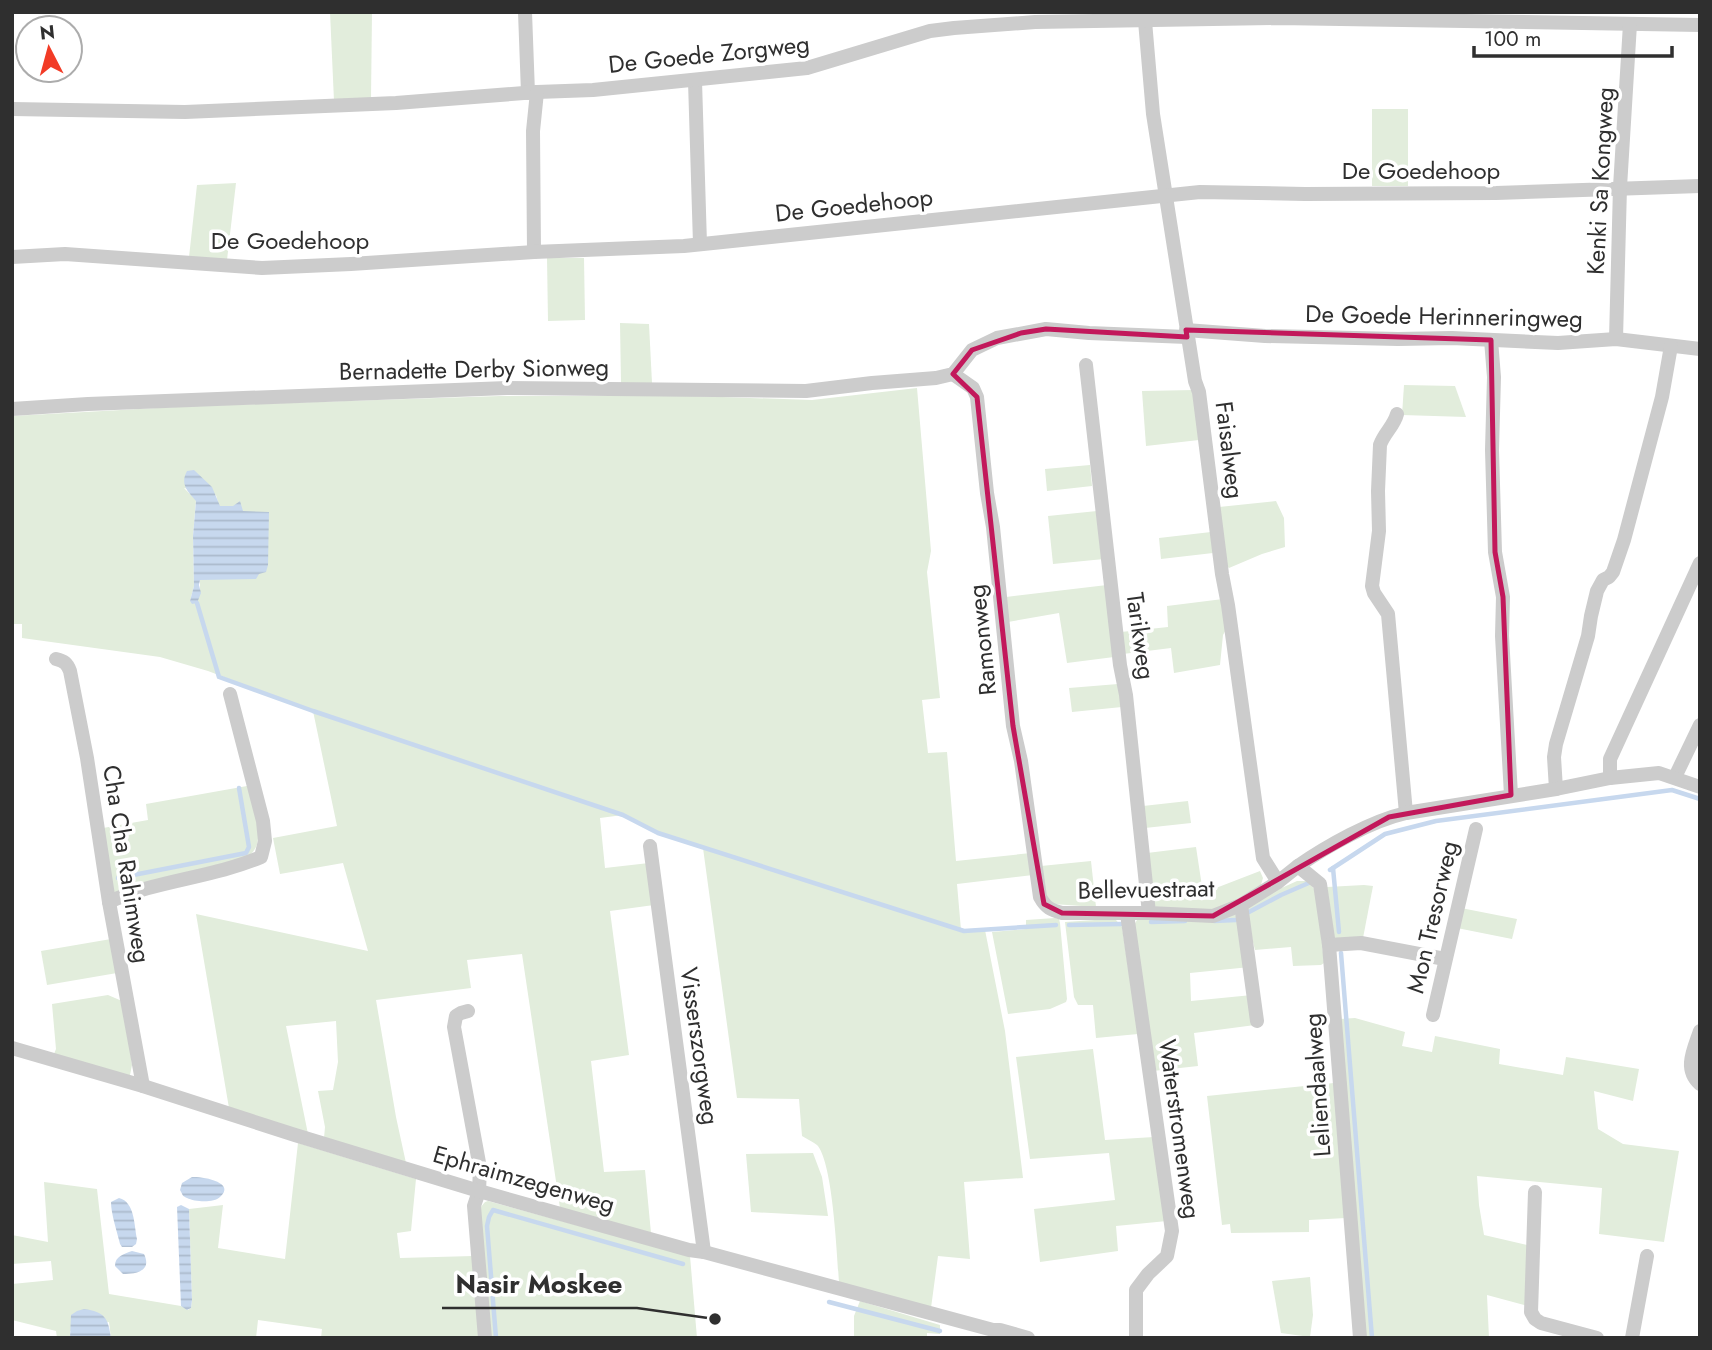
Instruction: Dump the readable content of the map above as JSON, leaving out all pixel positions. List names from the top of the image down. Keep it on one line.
{"streets":{"street":["De Goede Zorgweg","De Goedehoop","Kenki Sa Kongweg","De Goede Herinneringweg","Bernadette Derby Sionweg","Faisalweg","Tarikweg","Ramonweg","Cha Cha Rahimweg","Bellevuestraat","Mon Tresorweg","Visserszorgweg","Leliendaalweg","Waterstromenweg","Ephraimzegenweg"]},"crossings":[["De Goede Zorgweg","Kenki Sa Kongweg"],["De Goede Zorgweg","Faisalweg"],["De Goedehoop","Kenki Sa Kongweg"],["De Goedehoop","Faisalweg"],["Kenki Sa Kongweg","De Goede Herinneringweg"],["De Goede Herinneringweg","Bernadette Derby Sionweg"],["De Goede Herinneringweg","Faisalweg"],["De Goede Herinneringweg","Ramonweg"],["Bernadette Derby Sionweg","Ramonweg"],["Faisalweg","Bellevuestraat"],["Tarikweg","Bellevuestraat"],["Ramonweg","Bellevuestraat"],["Cha Cha Rahimweg","Ephraimzegenweg"],["Bellevuestraat","Waterstromenweg"],["Visserszorgweg","Ephraimzegenweg"]],"places":["Nasir Moskee"],"scale_bar":"100 m","north":"top"}
